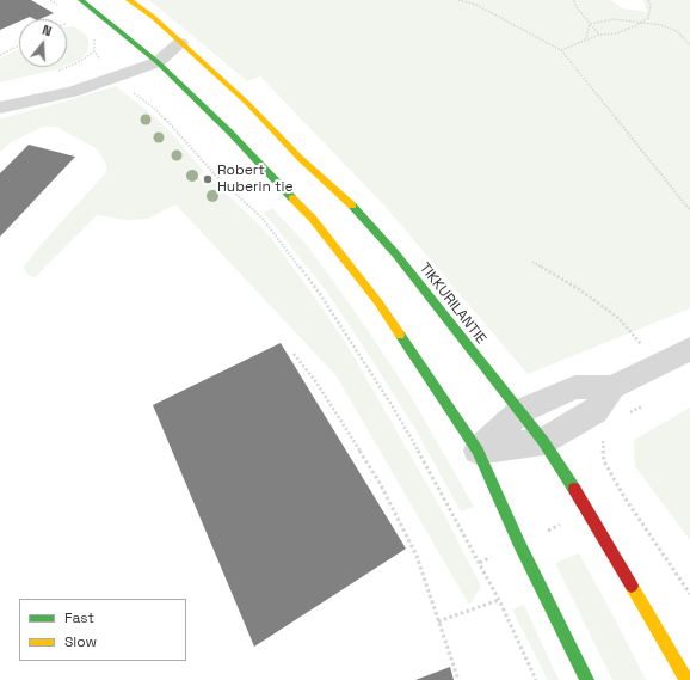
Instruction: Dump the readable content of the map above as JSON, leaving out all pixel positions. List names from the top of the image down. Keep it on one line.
{"streets":{"main road":["TIKKURILANTIE"]},"places":["Robert Huberin tie"],"legend":["Fast","Slow"],"north":"top"}
